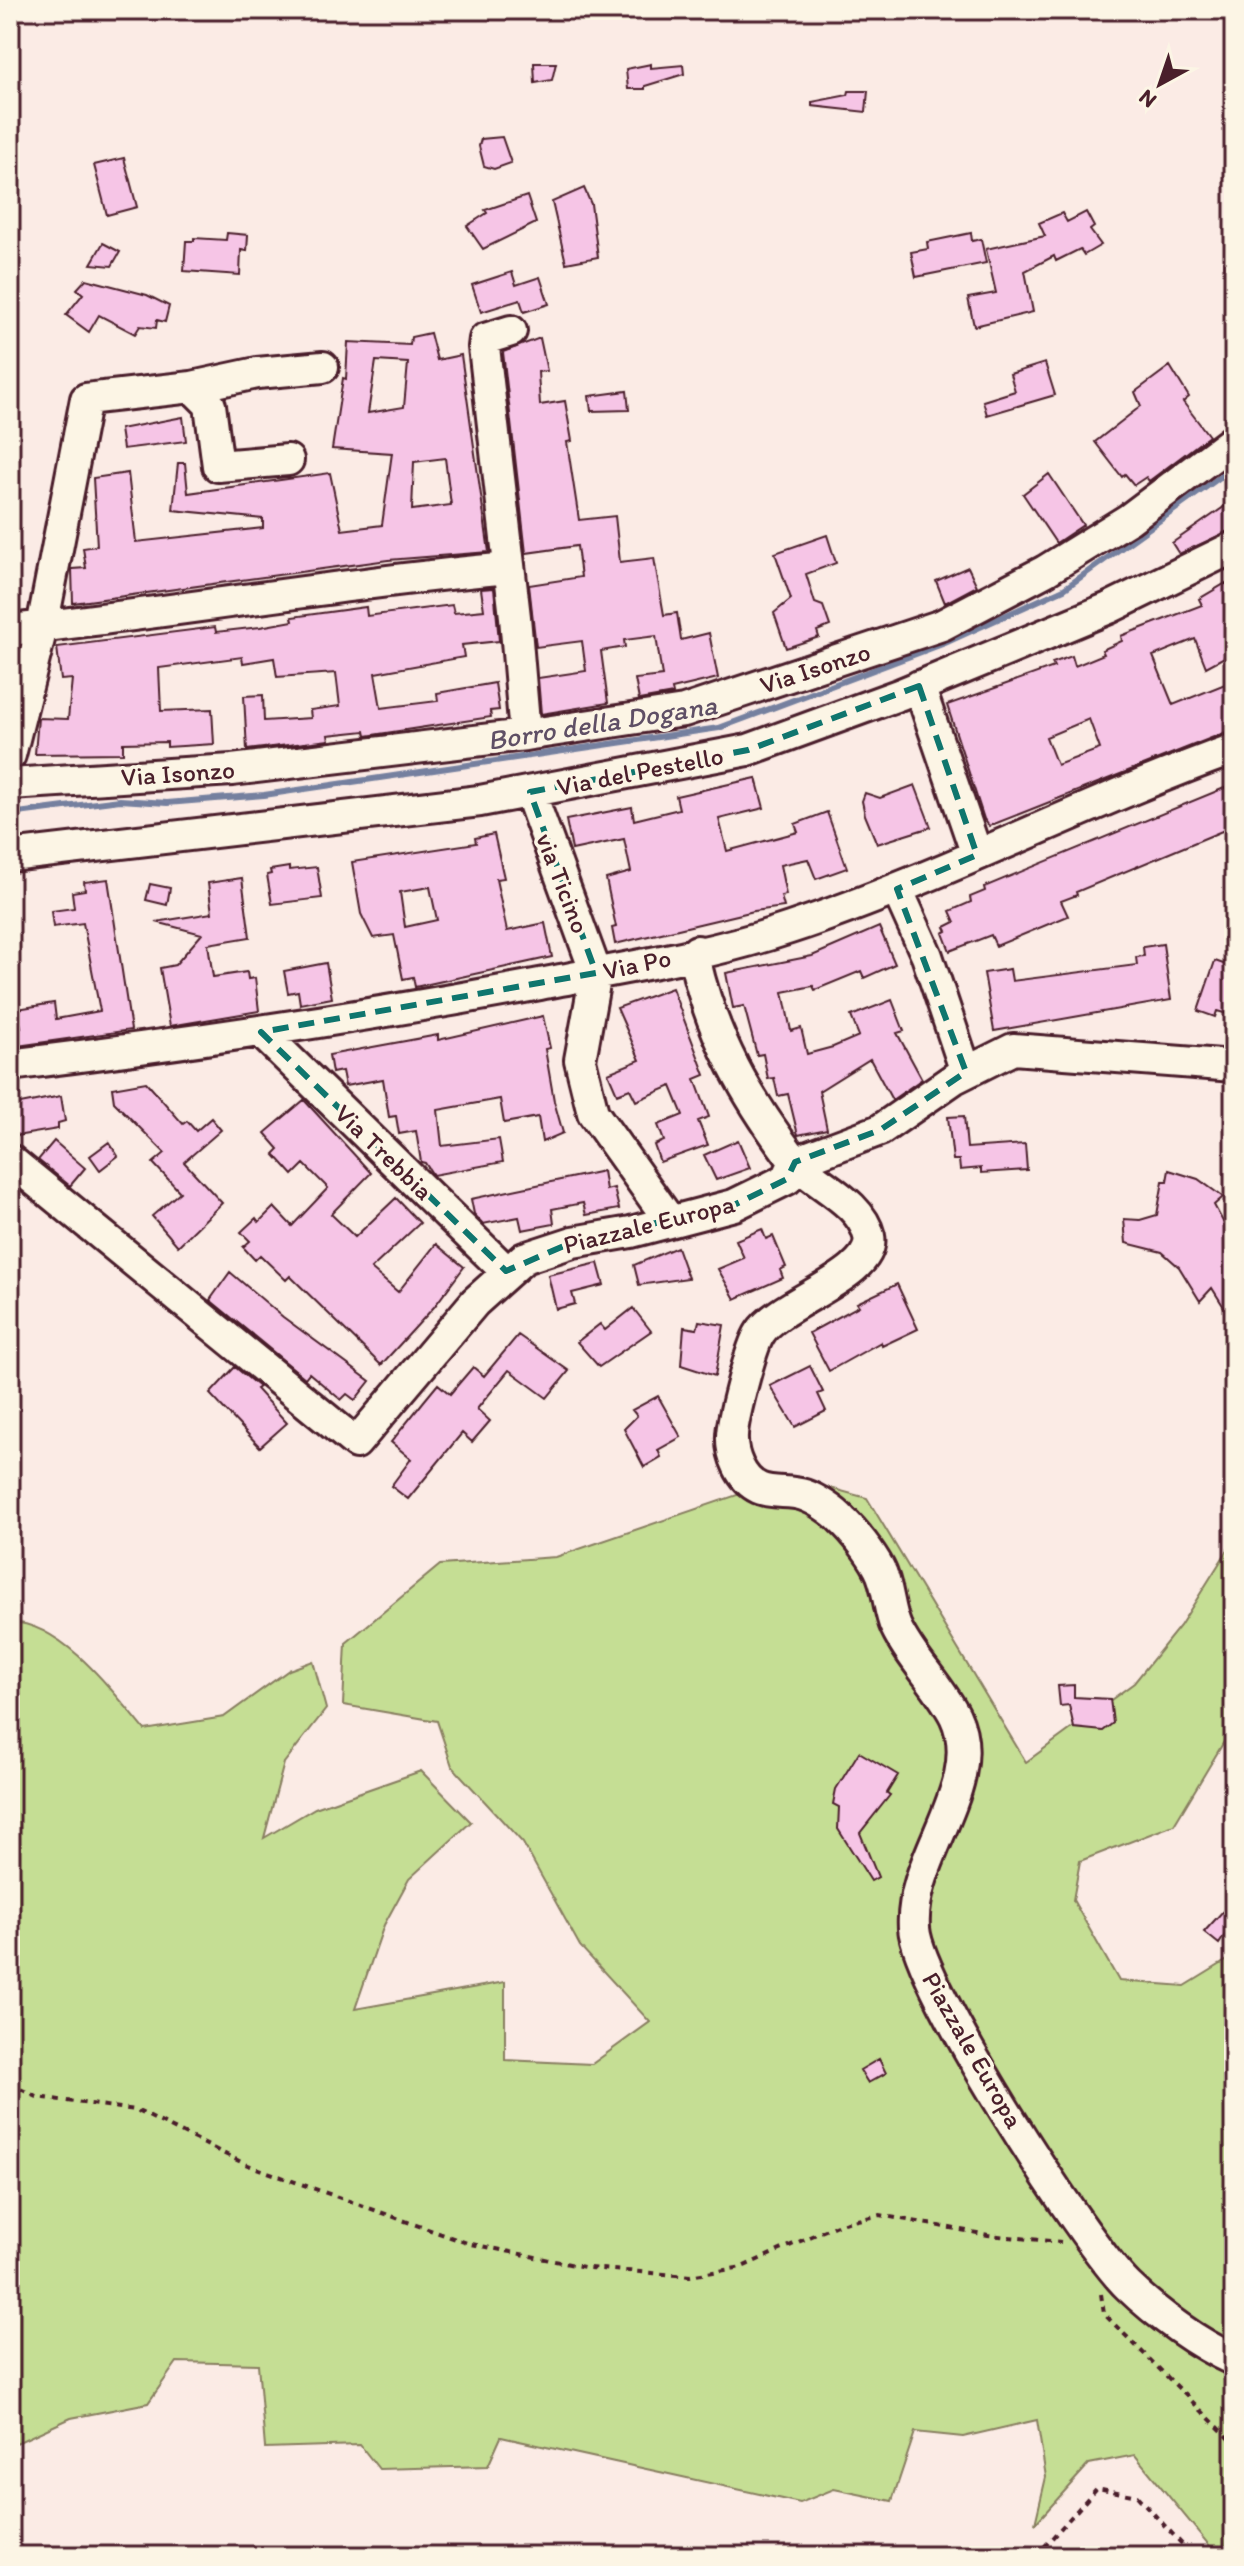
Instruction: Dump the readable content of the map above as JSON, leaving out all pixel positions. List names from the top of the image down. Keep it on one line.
{"streets":{"street":["Via Isonzo","Via del Pestello","via Ticino","Via Po","Via Trebbia","Piazzale Europa"]},"crossings":[["Via del Pestello","via Ticino"],["via Ticino","Via Po"],["Via Po","Via Trebbia"],["Via Trebbia","Piazzale Europa"]],"water":["Borro della Dogana"],"north":"bottom left"}
